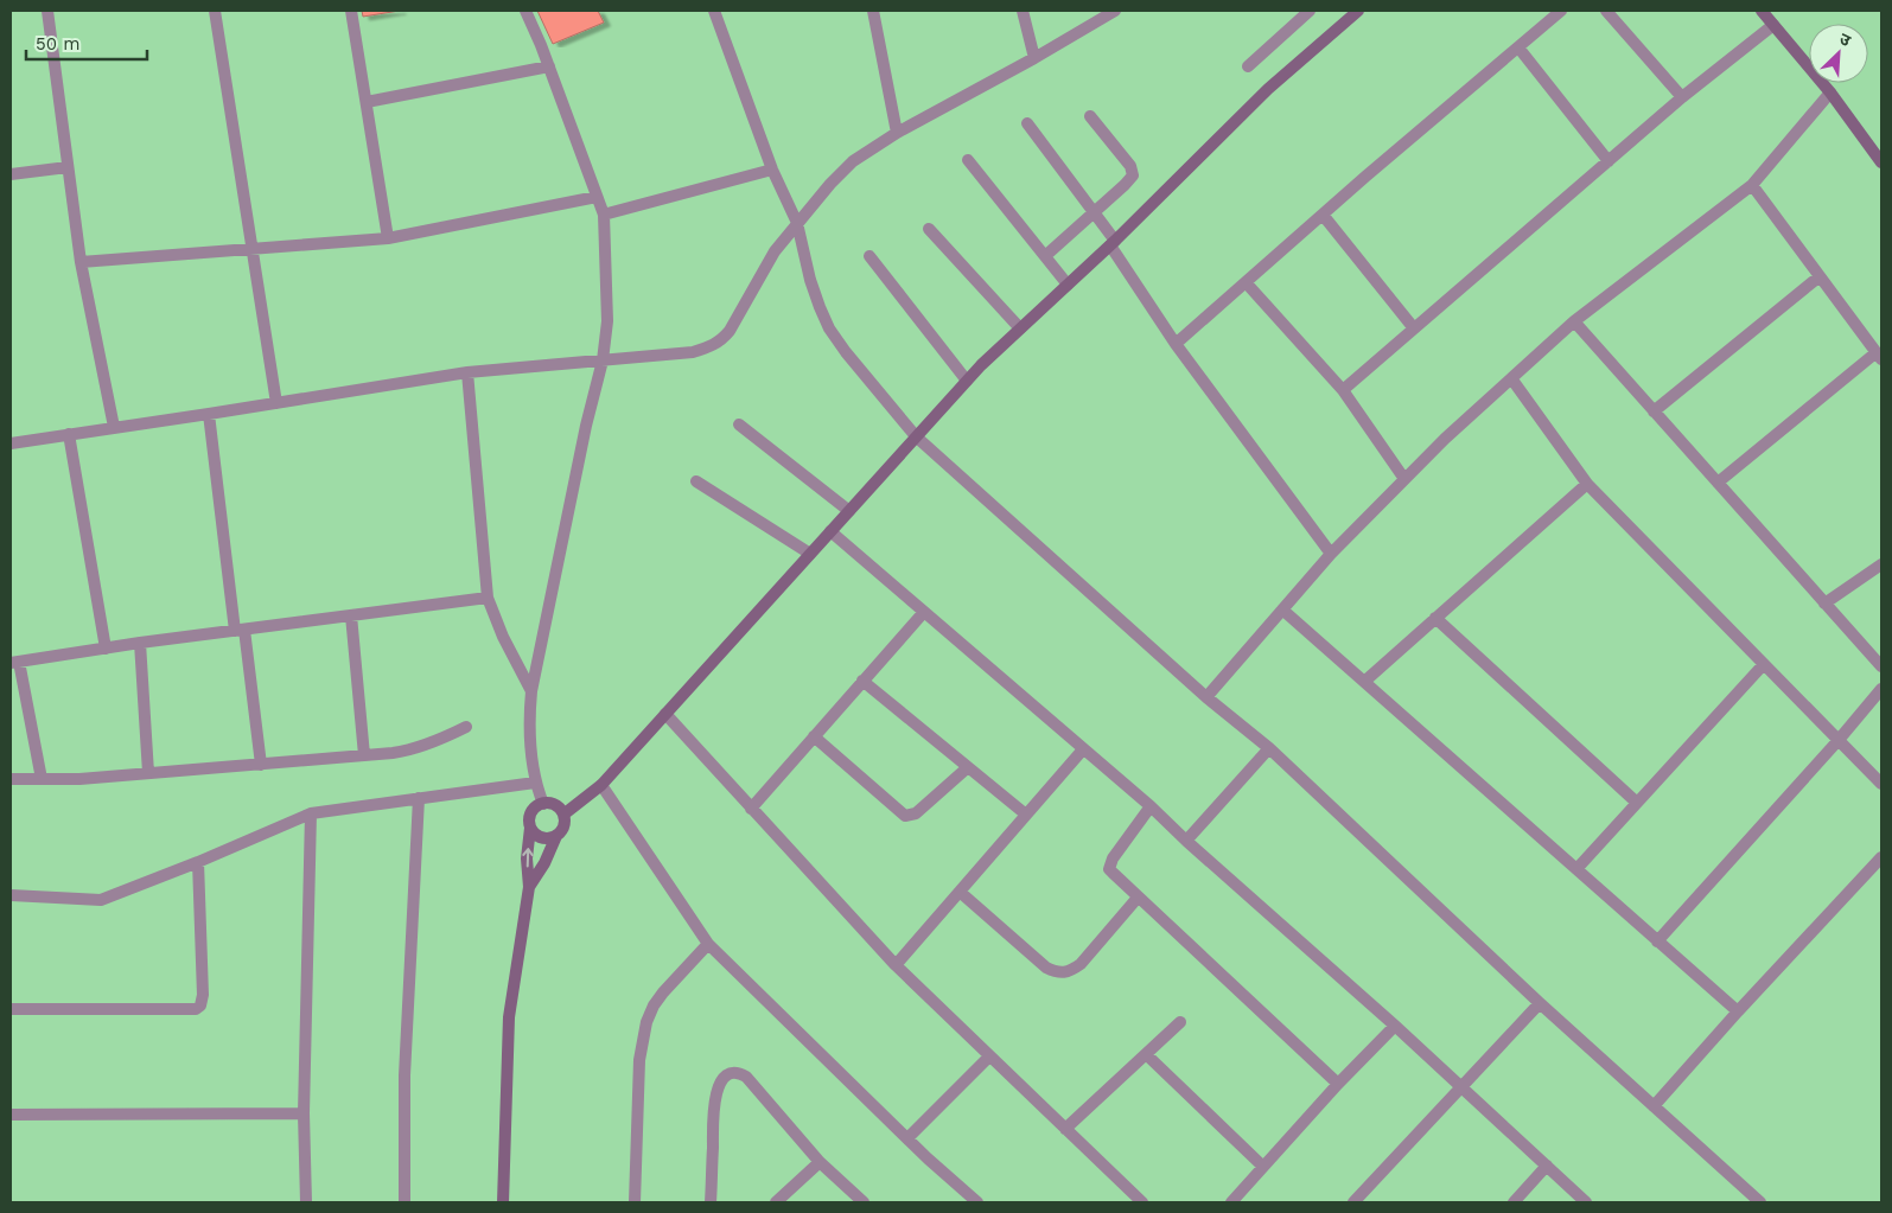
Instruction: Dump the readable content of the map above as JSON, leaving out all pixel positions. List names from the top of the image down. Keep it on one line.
{"scale_bar":"50 m","north":"top right"}
